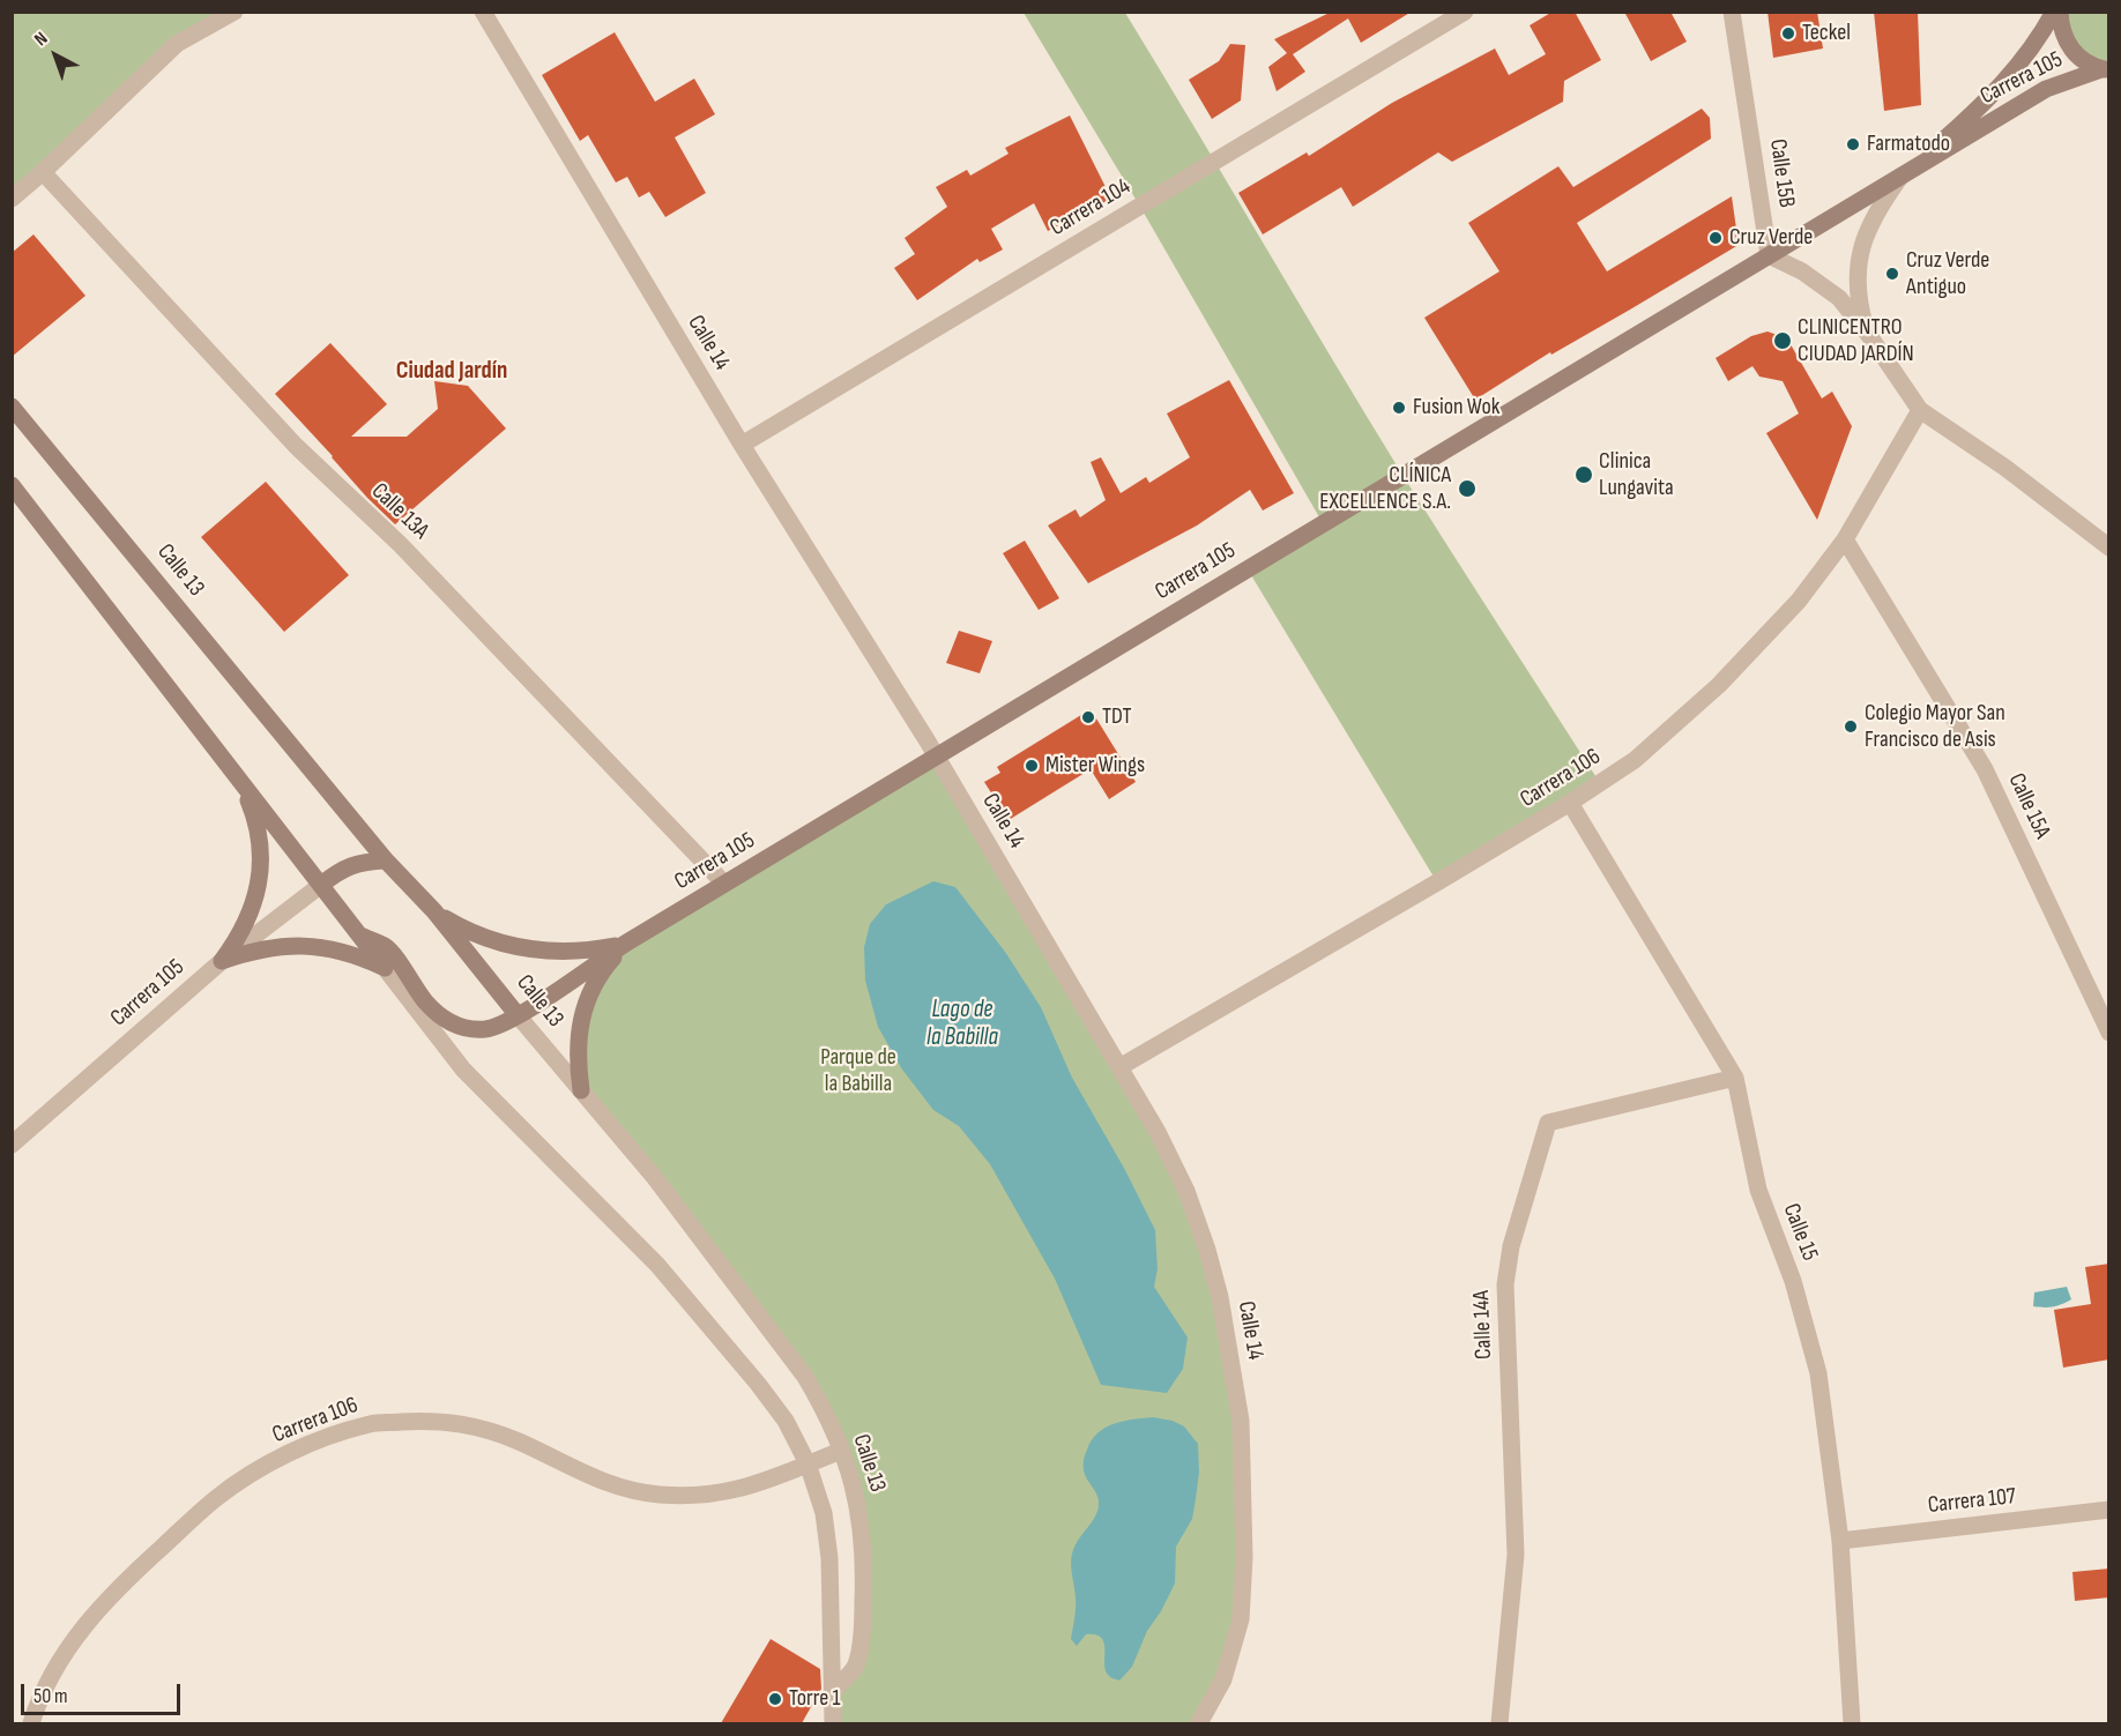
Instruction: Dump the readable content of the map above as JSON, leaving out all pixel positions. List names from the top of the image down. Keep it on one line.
{"streets":{"main road":["Carrera 105","Calle 13"],"street":["Calle 15B","Carrera 104","Calle 14","Calle 13A","Carrera 106","Calle 15A","Calle 15","Calle 14A","Carrera 107"]},"crossings":[["Carrera 105","Calle 15B"],["Carrera 105","Calle 14"],["Carrera 105","Calle 13A"],["Carrera 105","Calle 13"],["Carrera 104","Calle 14"],["Calle 14","Carrera 106"],["Calle 13","Carrera 106"],["Carrera 106","Calle 15A"],["Carrera 106","Calle 15"],["Calle 15","Calle 14A"],["Calle 15","Carrera 107"]],"districts":["Ciudad Jardín"],"water":["Lago de la Babilla"],"parks":["Parque de la Babilla"],"places":["Teckel","Farmatodo","Cruz Verde","Cruz Verde Antiguo","CLINICENTRO CIUDAD JARDÍN","Fusion Wok","Clinica Lungavita","CLÍNICA EXCELLENCE S.A.","TDT","Colegio Mayor San Francisco de Asis","Mister Wings","Torre 1"],"scale_bar":"50 m","north":"top left"}
